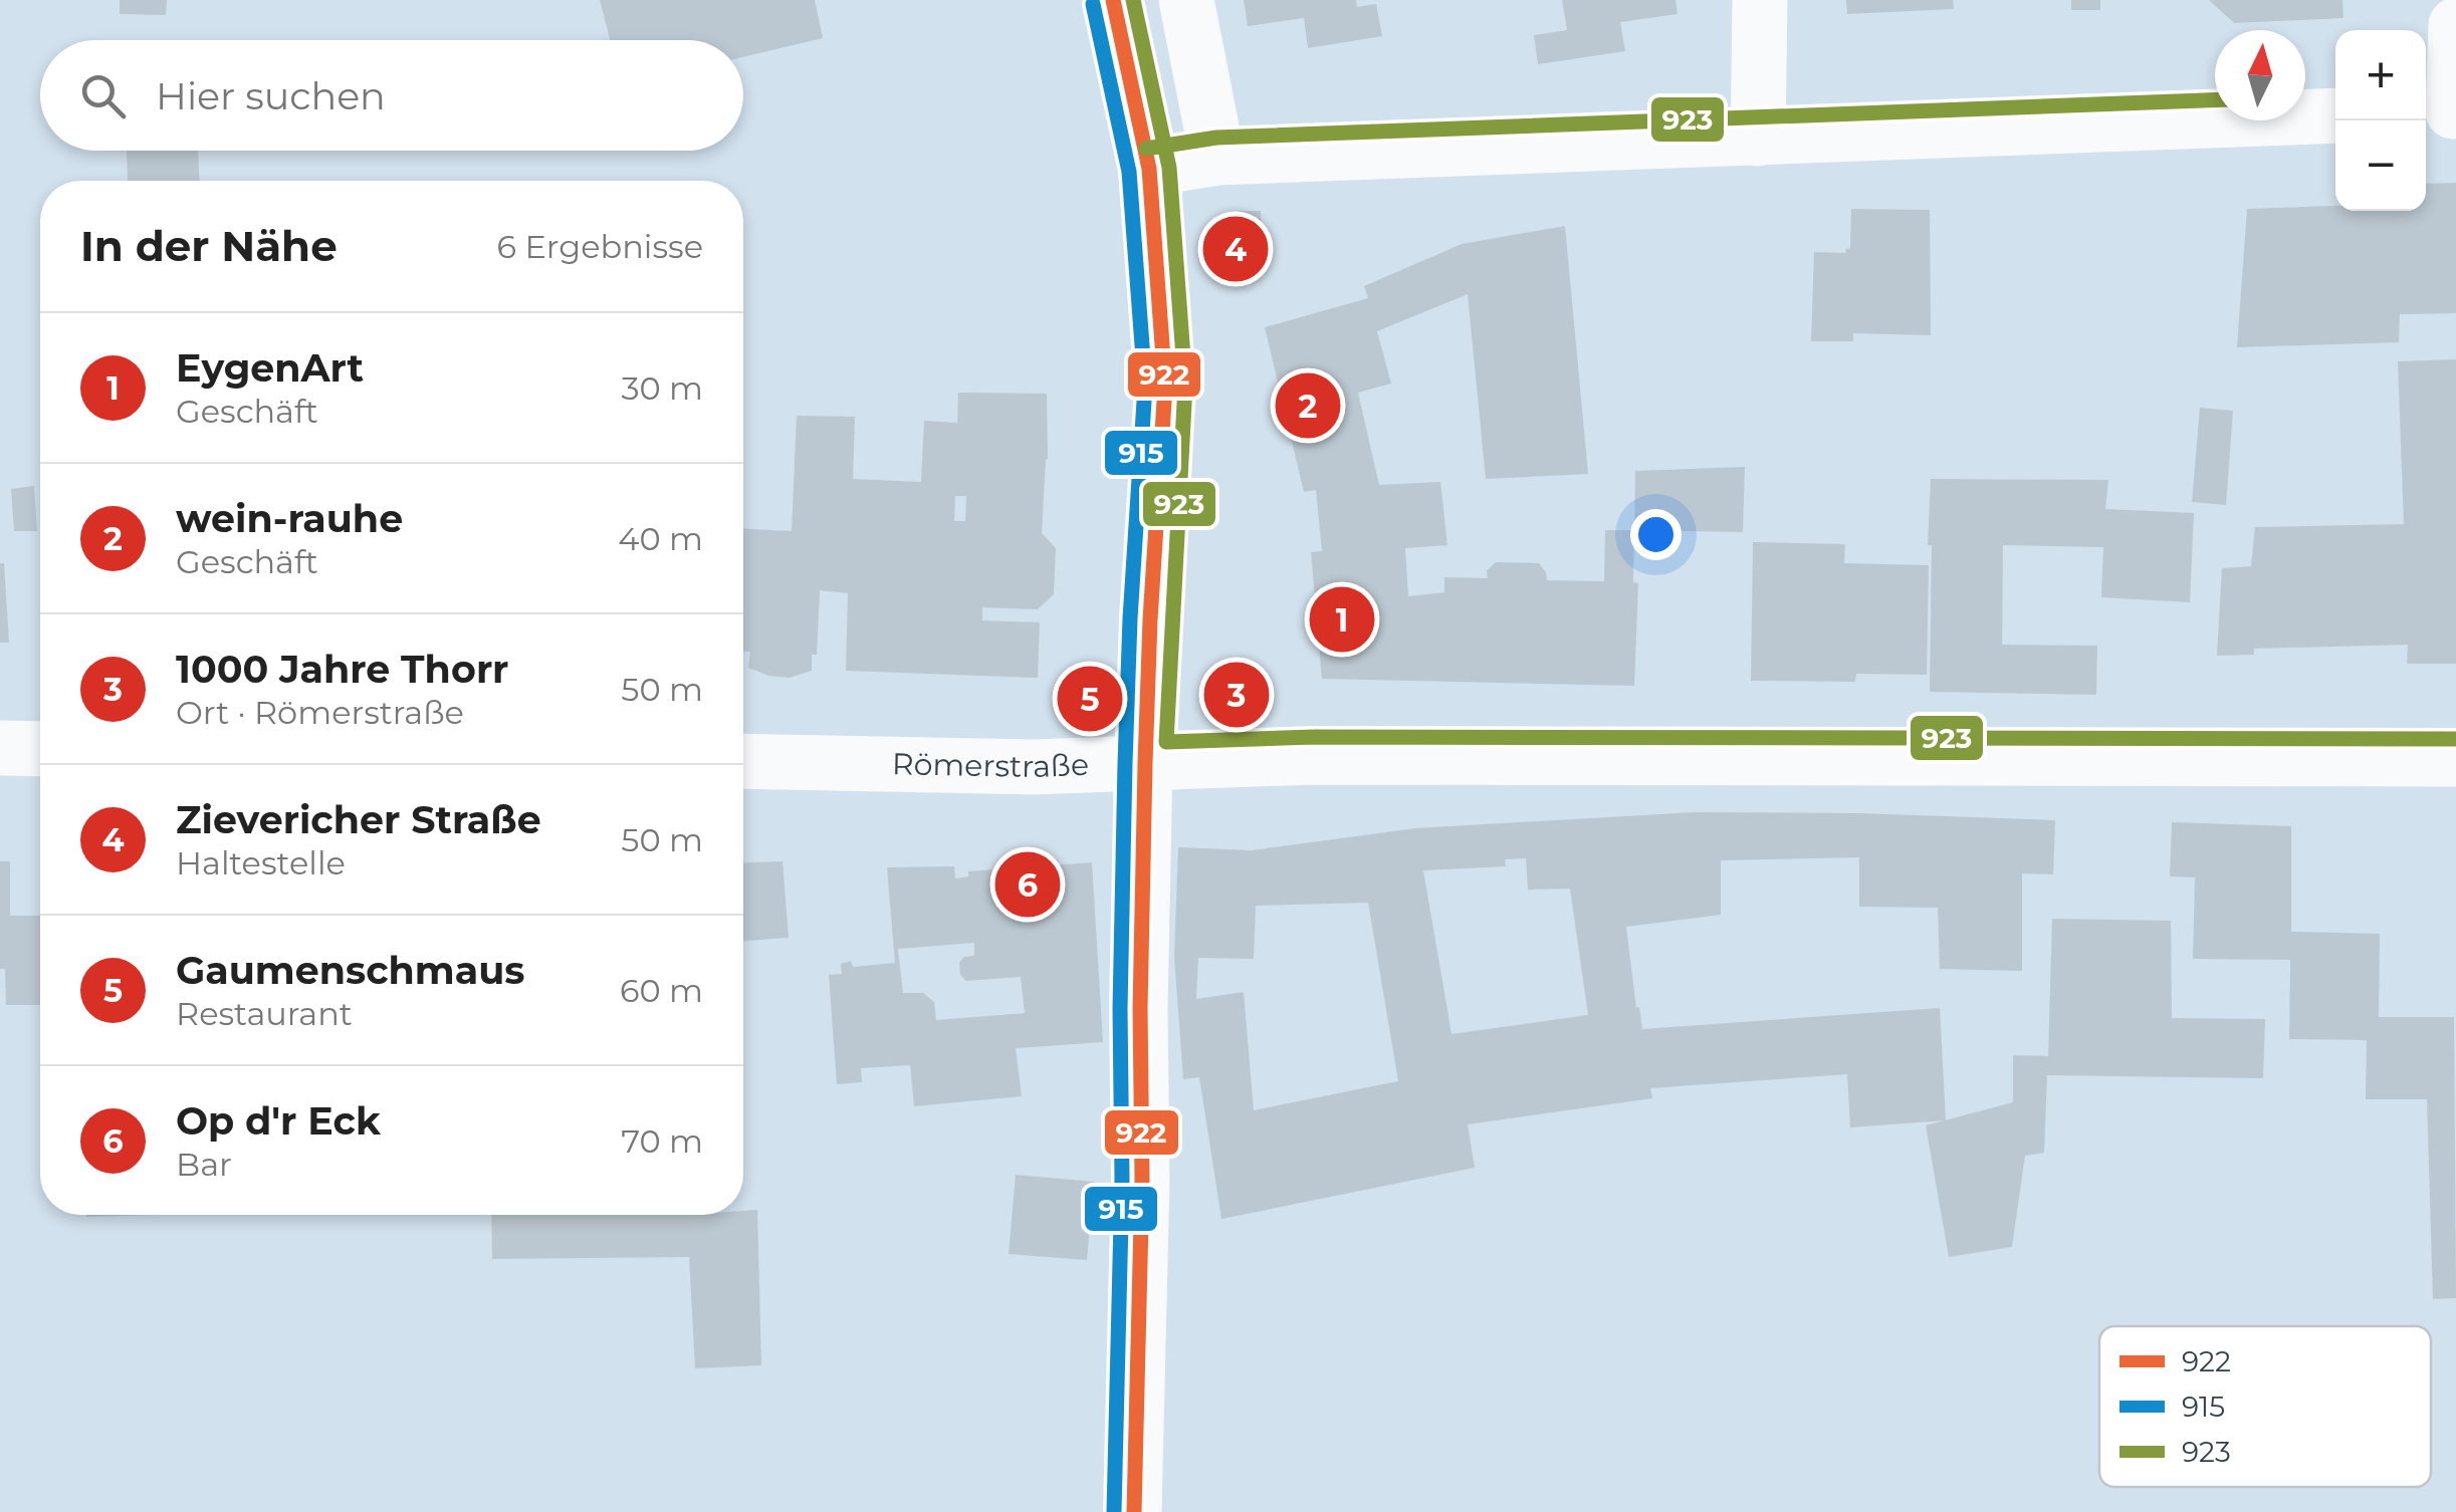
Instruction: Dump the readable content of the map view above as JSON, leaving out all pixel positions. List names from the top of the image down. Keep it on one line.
{"streets":{"street":["Römerstraße"]},"lines":["transit line 922","transit line 923","transit line 915"],"legend":["922","915","923"],"north":"top","page":{"map_buttons":["+","−"],"search":"Hier suchen","heading":["In der Nähe","6 Ergebnisse"],"pins":["4","2","1","3","5","6"],"list":[{"mark":"1","name":"EygenArt","note":"Geschäft","value":"30 m"},{"mark":"2","name":"wein-rauhe","note":"Geschäft","value":"40 m"},{"mark":"3","name":"1000 Jahre Thorr","note":"Ort · Römerstraße","value":"50 m"},{"mark":"4","name":"Zievericher Straße","note":"Haltestelle","value":"50 m"},{"mark":"5","name":"Gaumenschmaus","note":"Restaurant","value":"60 m"},{"mark":"6","name":"Op d'r Eck","note":"Bar","value":"70 m"}]}}
